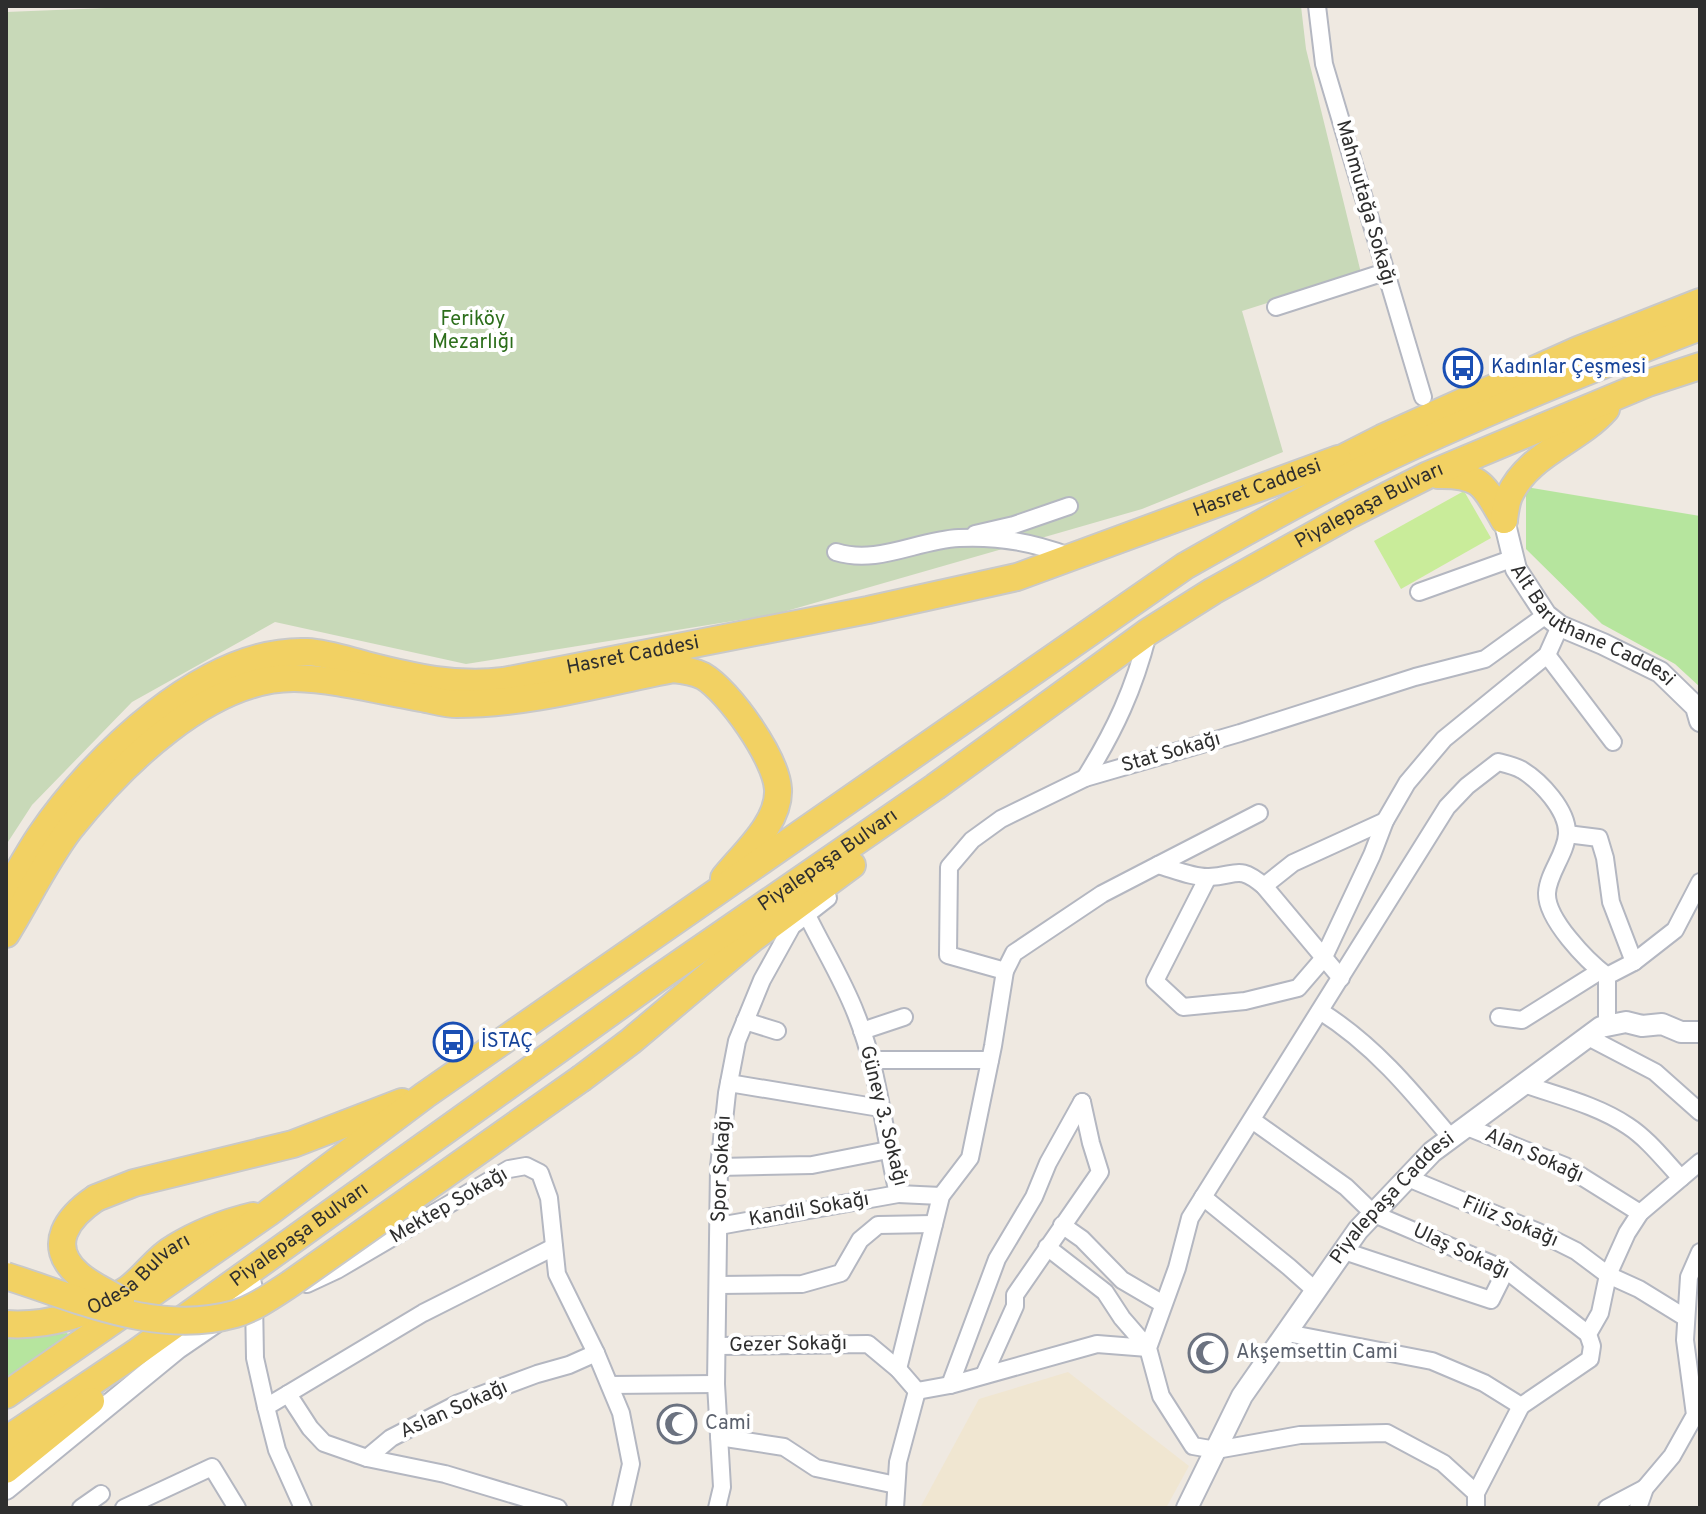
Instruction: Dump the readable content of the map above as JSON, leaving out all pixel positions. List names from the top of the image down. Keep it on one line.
{"streets":{"main road":["Hasret Caddesi","Piyalepaşa Bulvarı","Odesa Bulvarı"],"street":["Mahmutağa Sokağı","Alt Baruthane Caddesi","Stat Sokağı","Güney 3. Sokağı","Alan Sokağı","Spor Sokağı","Piyalepaşa Caddesi","Mektep Sokağı","Kandil Sokağı","Filiz Sokağı","Ulaş Sokağı","Gezer Sokağı","Aslan Sokağı"]},"crossings":[["Hasret Caddesi","Piyalepaşa Bulvarı"],["Piyalepaşa Bulvarı","Mektep Sokağı"],["Piyalepaşa Bulvarı","Odesa Bulvarı"],["Alt Baruthane Caddesi","Stat Sokağı"],["Güney 3. Sokağı","Spor Sokağı"],["Güney 3. Sokağı","Kandil Sokağı"],["Alan Sokağı","Piyalepaşa Caddesi"],["Spor Sokağı","Kandil Sokağı"],["Spor Sokağı","Gezer Sokağı"],["Piyalepaşa Caddesi","Filiz Sokağı"],["Piyalepaşa Caddesi","Ulaş Sokağı"],["Mektep Sokağı","Aslan Sokağı"]],"parks":["Feriköy Mezarlığı"],"places":{"bus stop":["Kadınlar Çeşmesi","İSTAÇ"],"mosque":["Akşemsettin Cami","Cami"]}}
